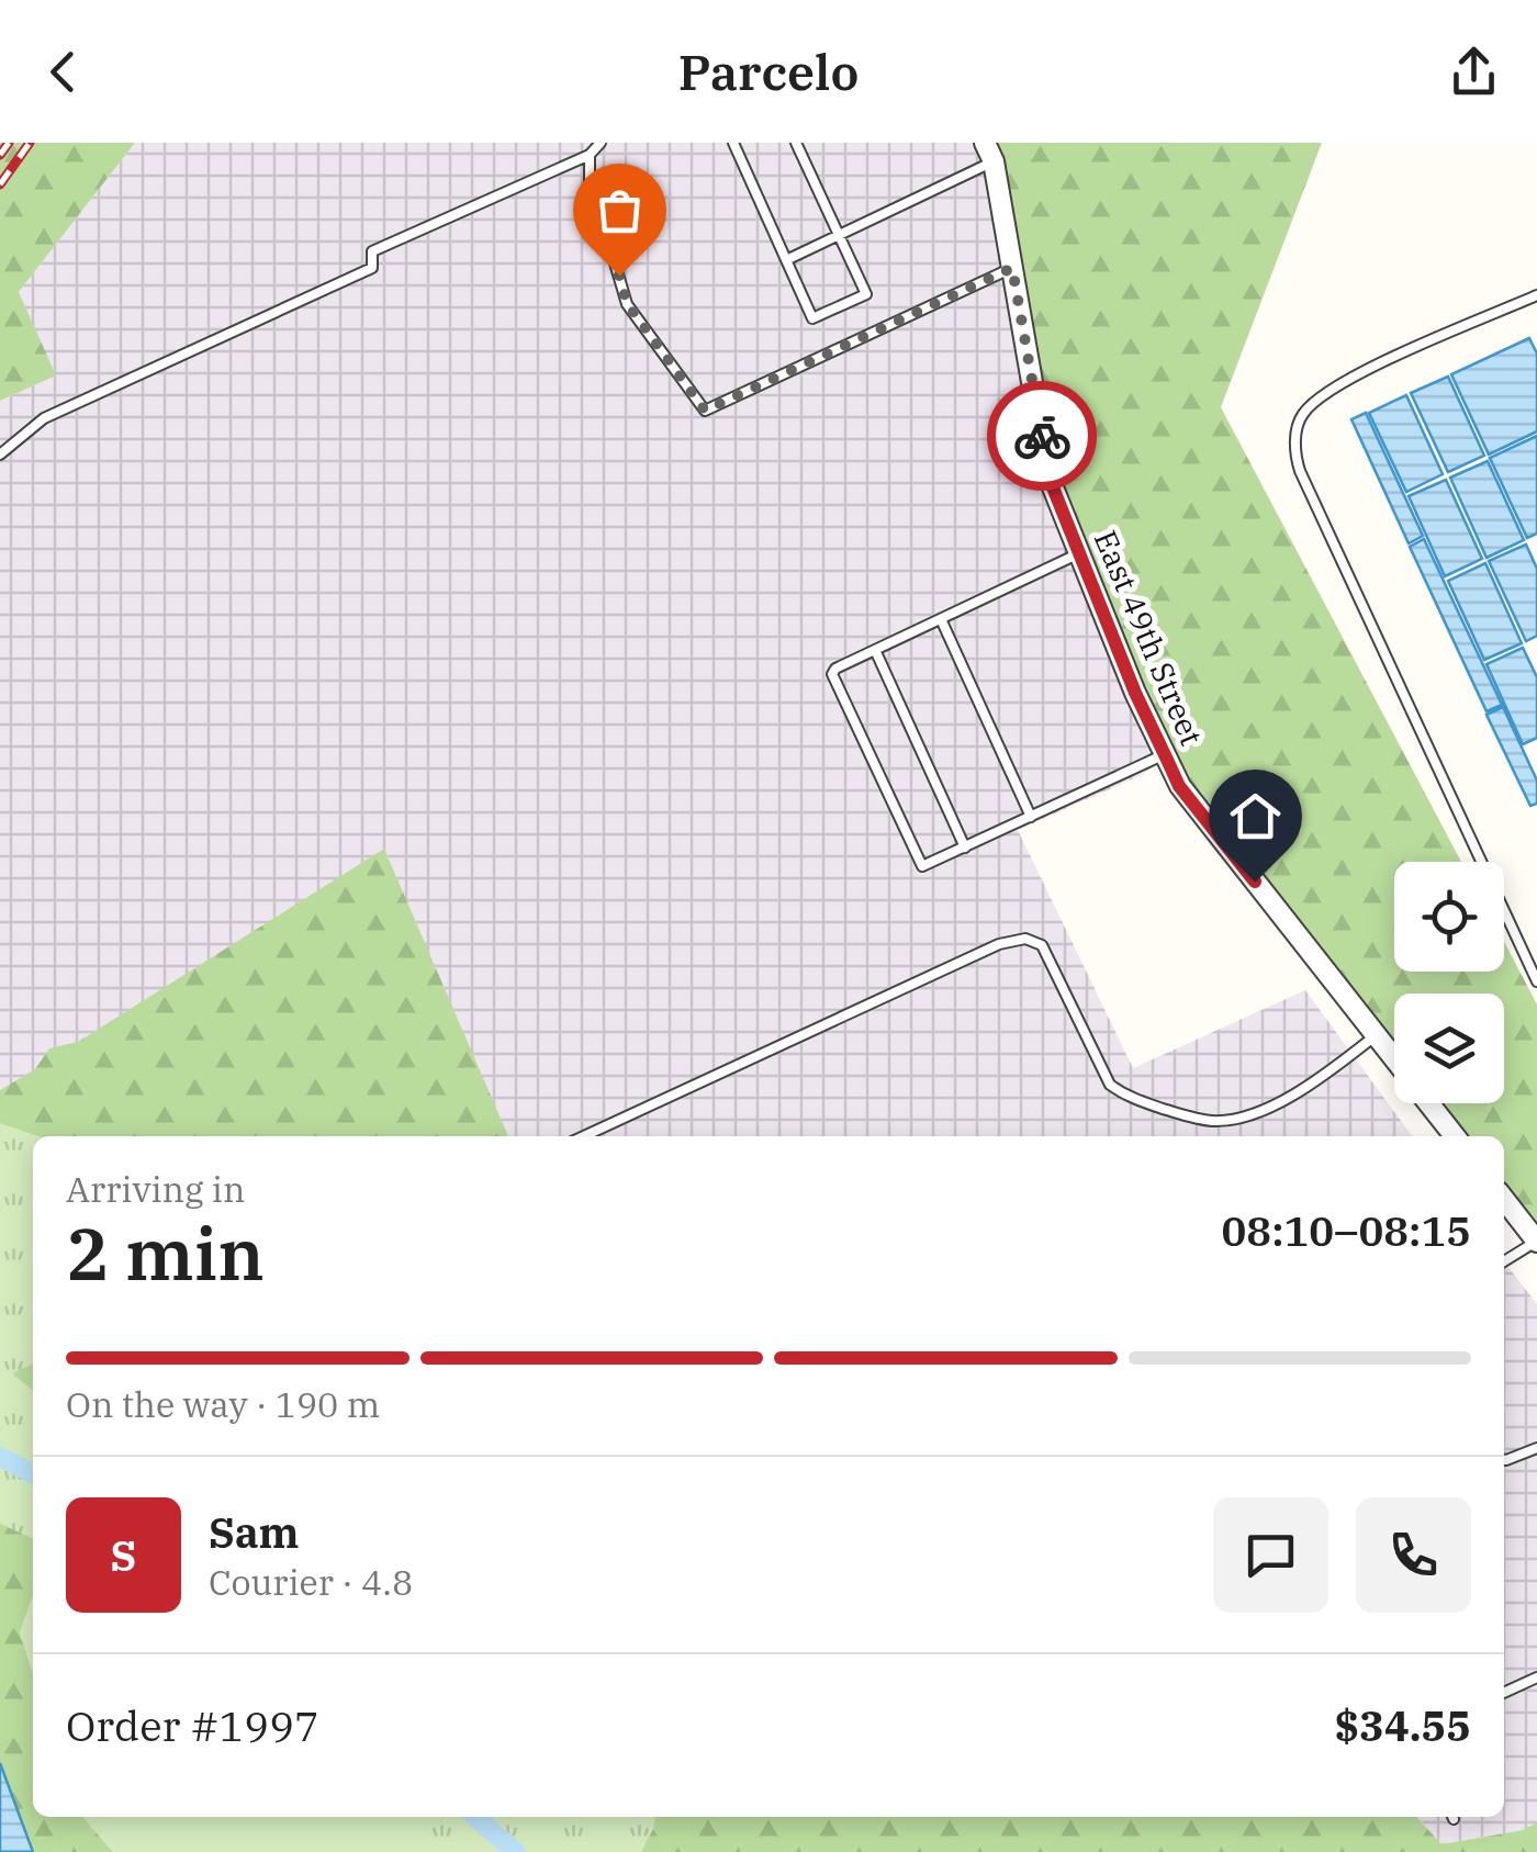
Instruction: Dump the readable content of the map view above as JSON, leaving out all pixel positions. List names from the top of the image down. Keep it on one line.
{"streets":{"street":["East 49th Street"]},"page":{"header":"Parcelo","heading":["2 min","Arriving in","08:10–08:15"],"panel":["Sam","Courier · 4.8","Order #1997","$34.55"],"bar":"On the way · 190 m","round":"S"}}
